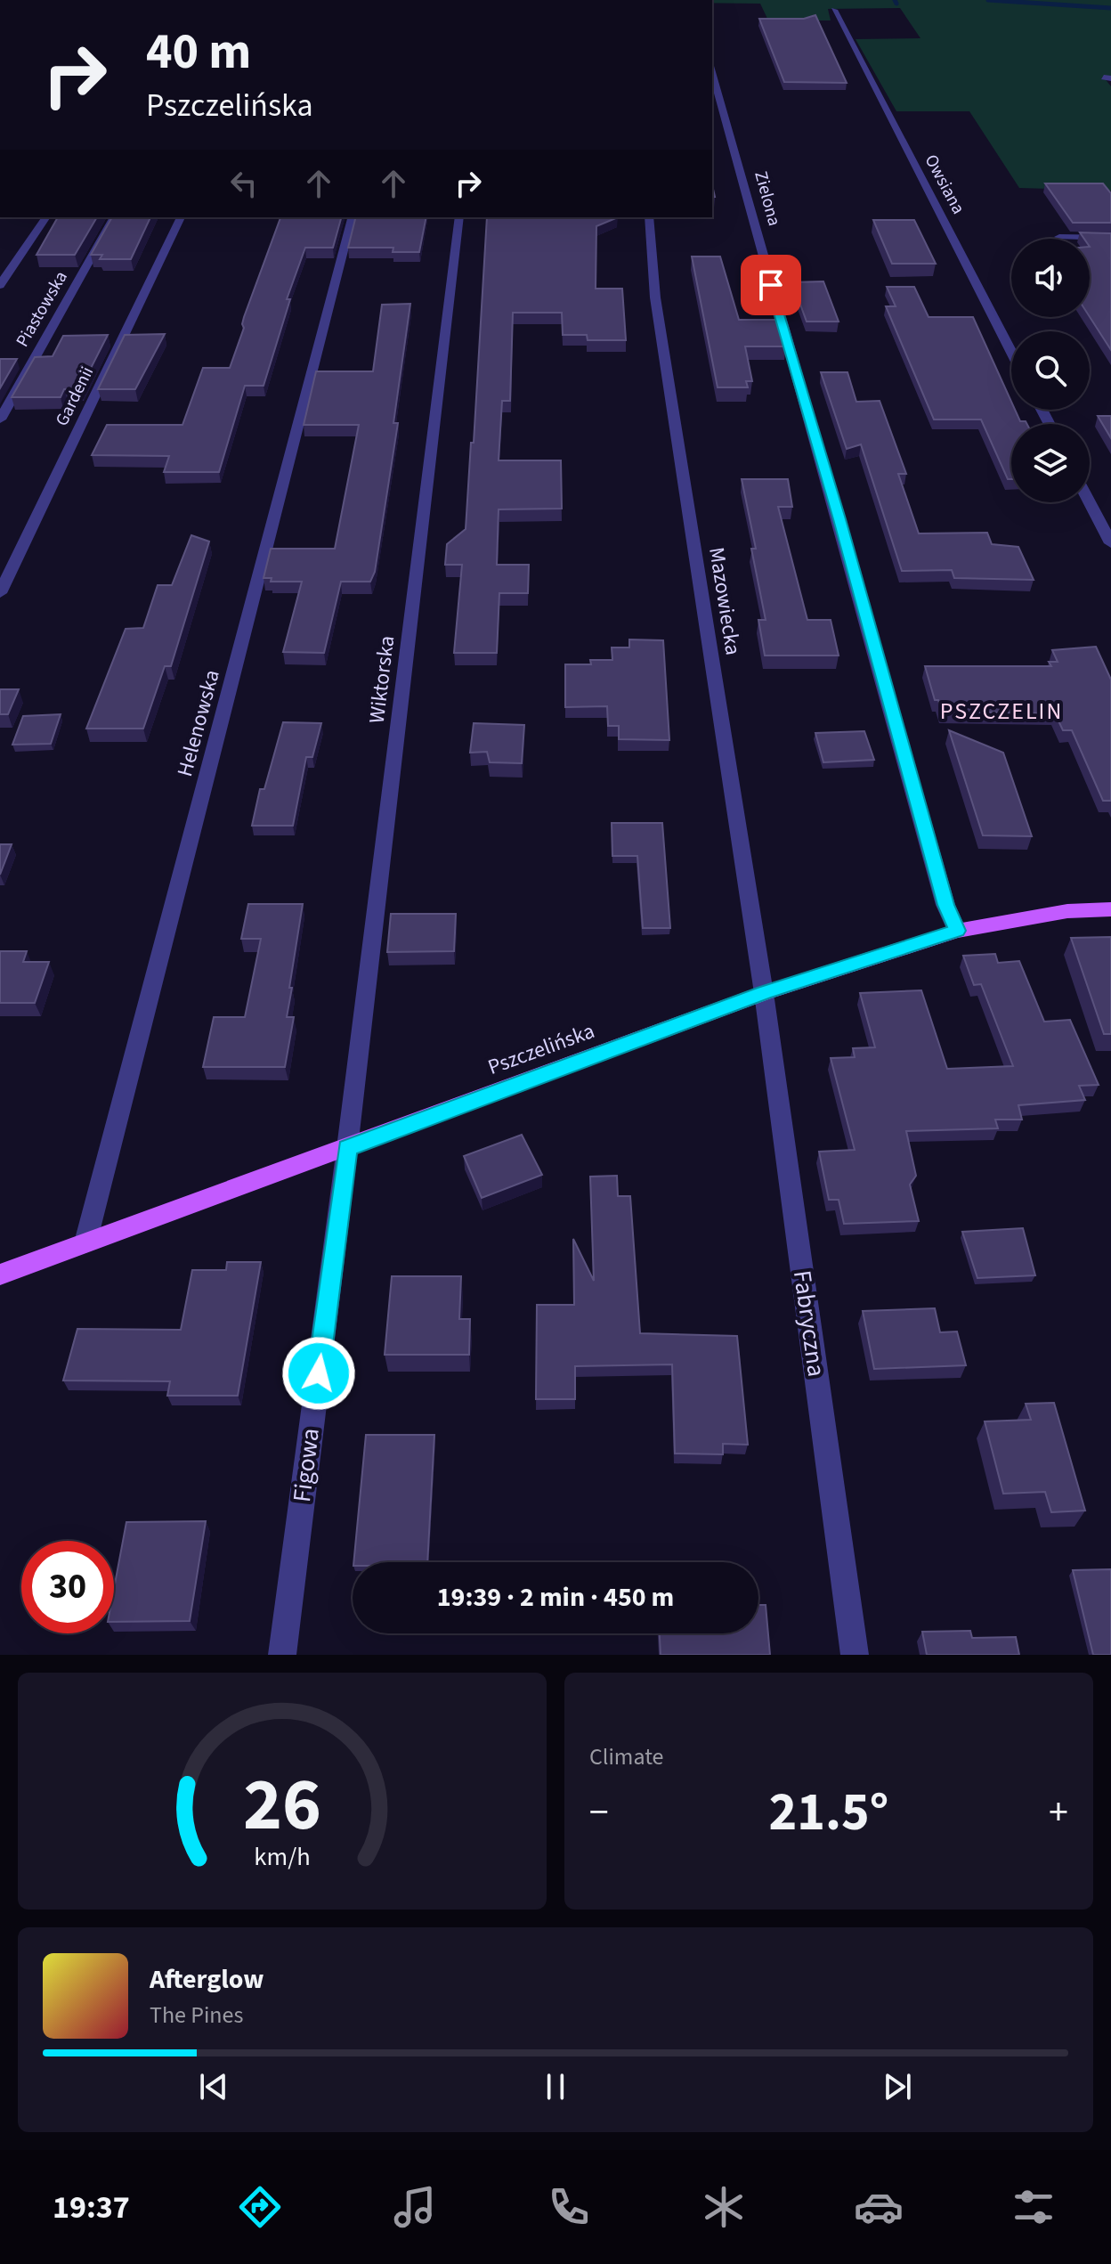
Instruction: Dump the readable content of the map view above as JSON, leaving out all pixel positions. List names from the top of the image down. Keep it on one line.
{"streets":{"main road":["Pszczelińska"],"street":["Owsiana","Zielona","Piastowska","Gardenii","Mazowiecka","Wiktorska","Helenowska","Fabryczna","Figowa"]},"crossings":[["Zielona","Pszczelińska"],["Mazowiecka","Pszczelińska"],["Mazowiecka","Fabryczna"],["Wiktorska","Pszczelińska"],["Wiktorska","Figowa"],["Helenowska","Pszczelińska"],["Pszczelińska","Fabryczna"],["Pszczelińska","Figowa"]],"districts":["PSZCZELIN"],"page":{"turn":["40 m","Pszczelińska"],"limit":"30","trip":"19:39 · 2 min · 450 m","tile":"Climate","heat":["−","21.5°","+"],"song":["Afterglow","The Pines"],"tabs":"19:37","gauge":["26","km/h"]}}
